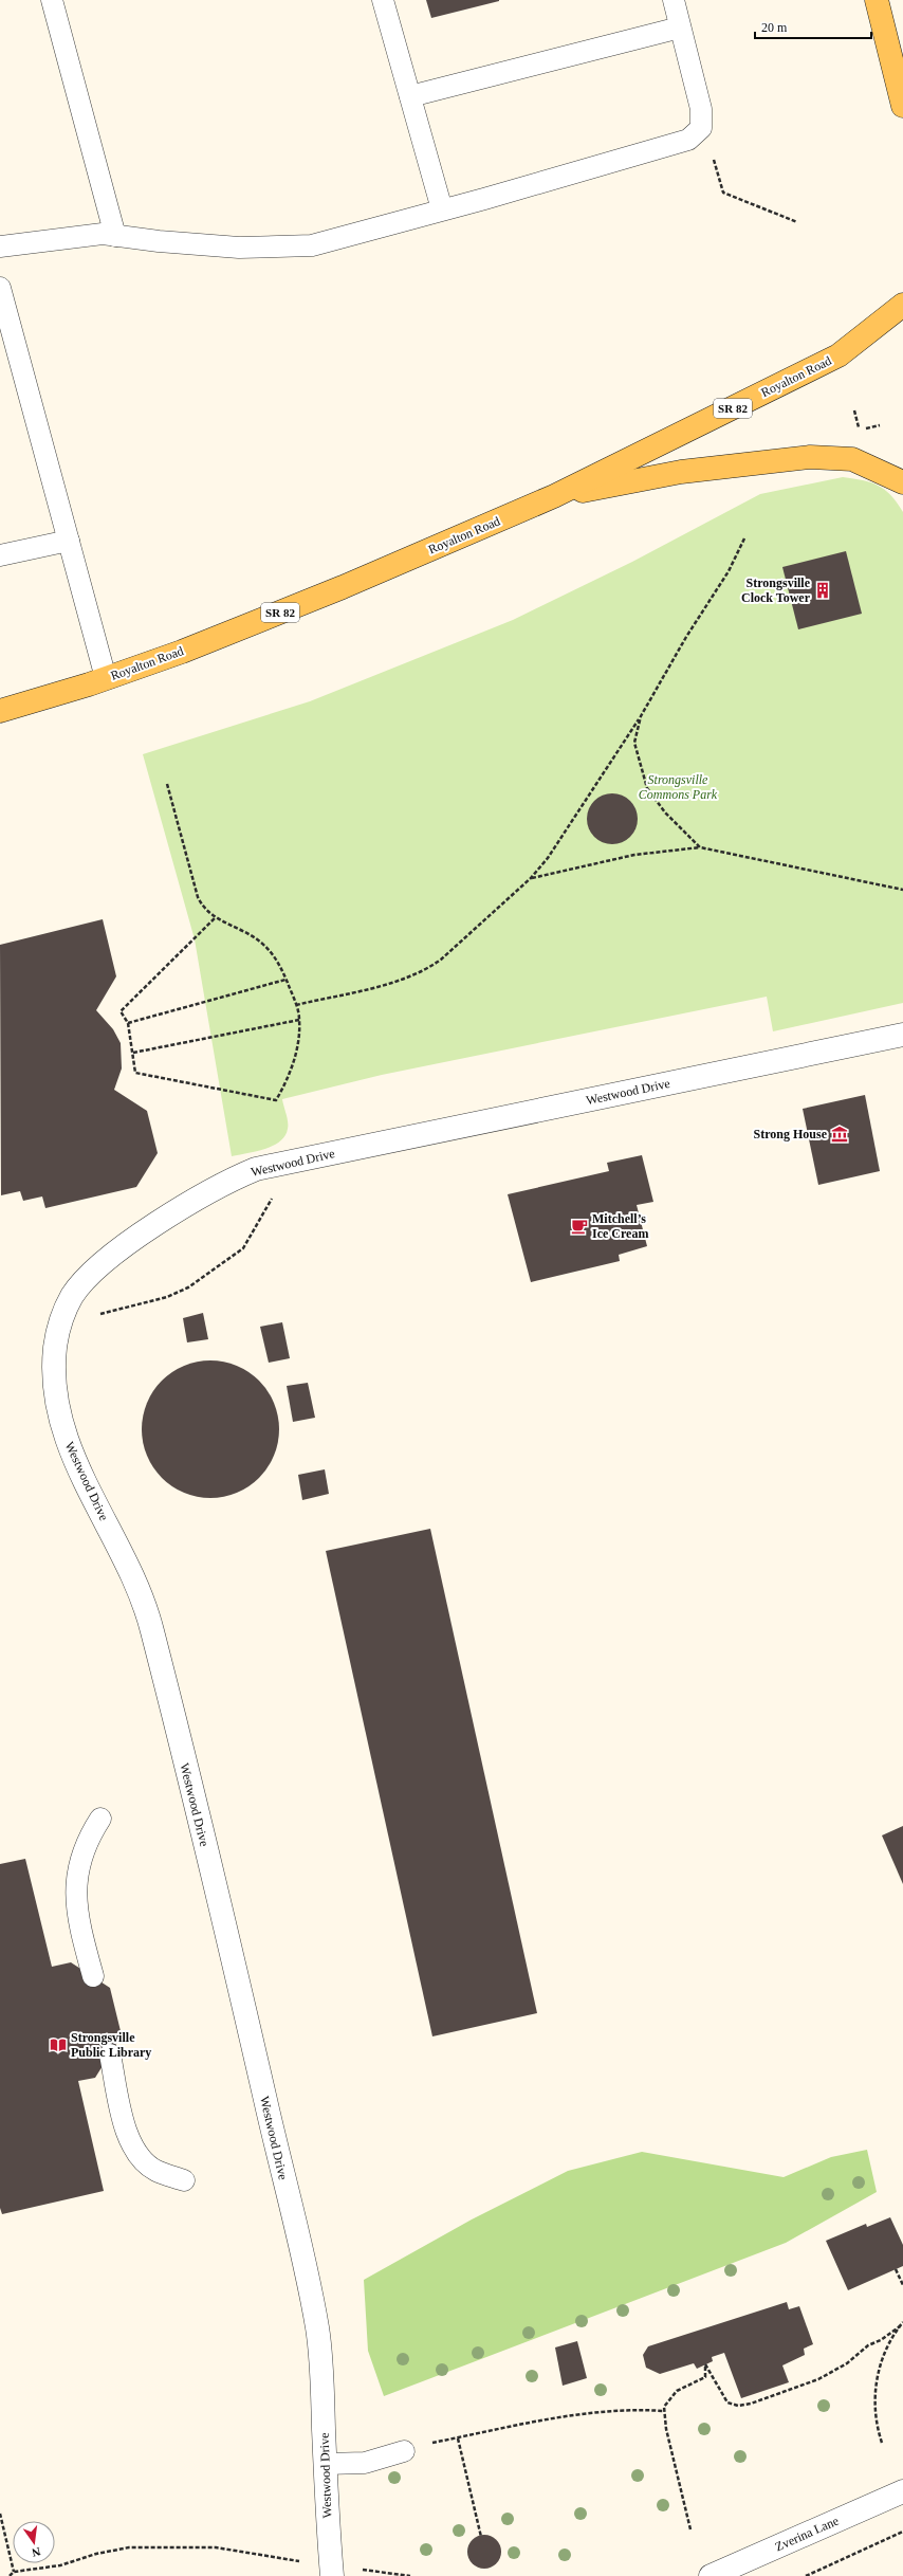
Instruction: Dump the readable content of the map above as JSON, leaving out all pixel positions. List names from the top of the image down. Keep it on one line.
{"streets":{"main road":["Royalton Road","SR 82"],"street":["Westwood Drive","Zverina Lane"]},"parks":["Strongsville Commons Park"],"places":{"building":["Strongsville Clock Tower"],"museum":["Strong House"],"cafe":["Mitchell’s Ice Cream"],"library":["Strongsville Public Library"]},"scale_bar":"20 m","north":"bottom"}
